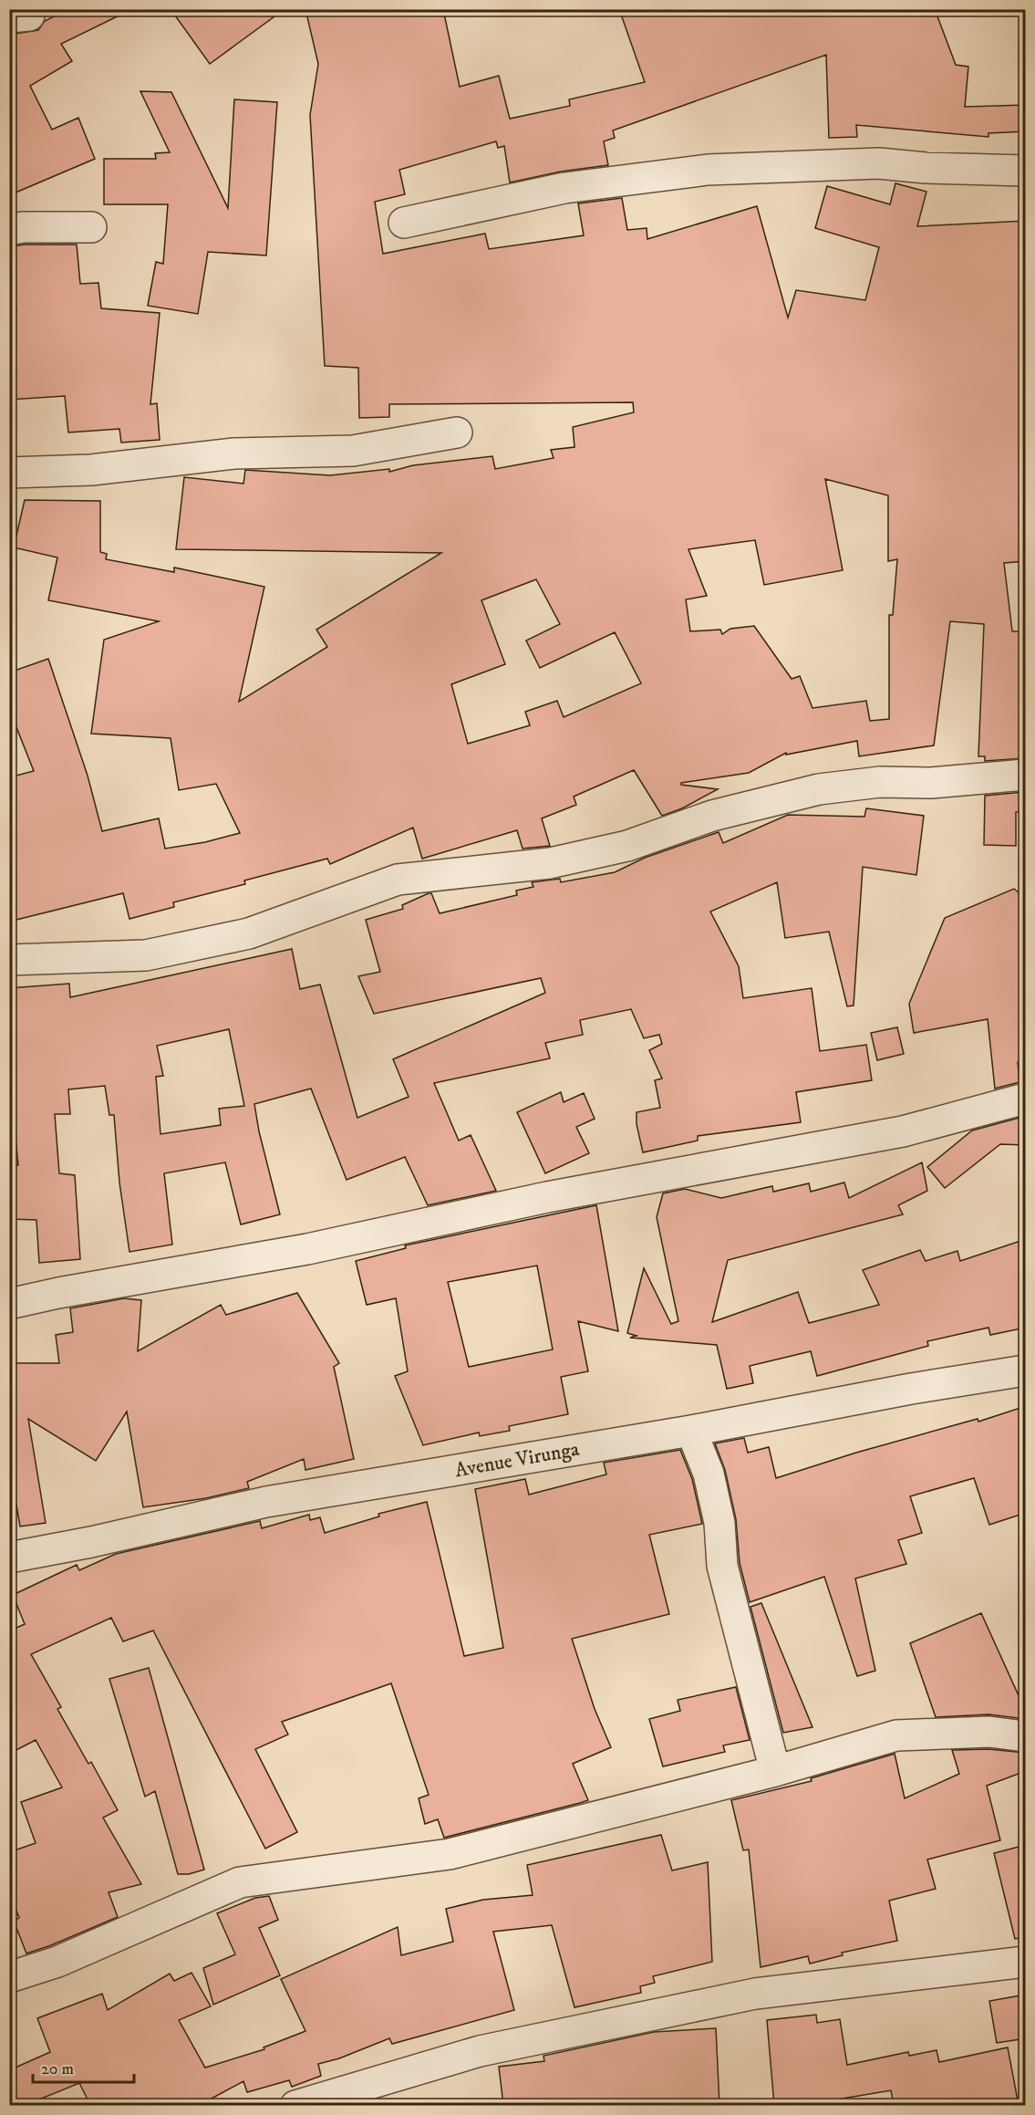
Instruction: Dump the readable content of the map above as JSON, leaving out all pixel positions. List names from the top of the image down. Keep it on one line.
{"streets":{"street":["Avenue Virunga"]},"scale_bar":"20 m"}
